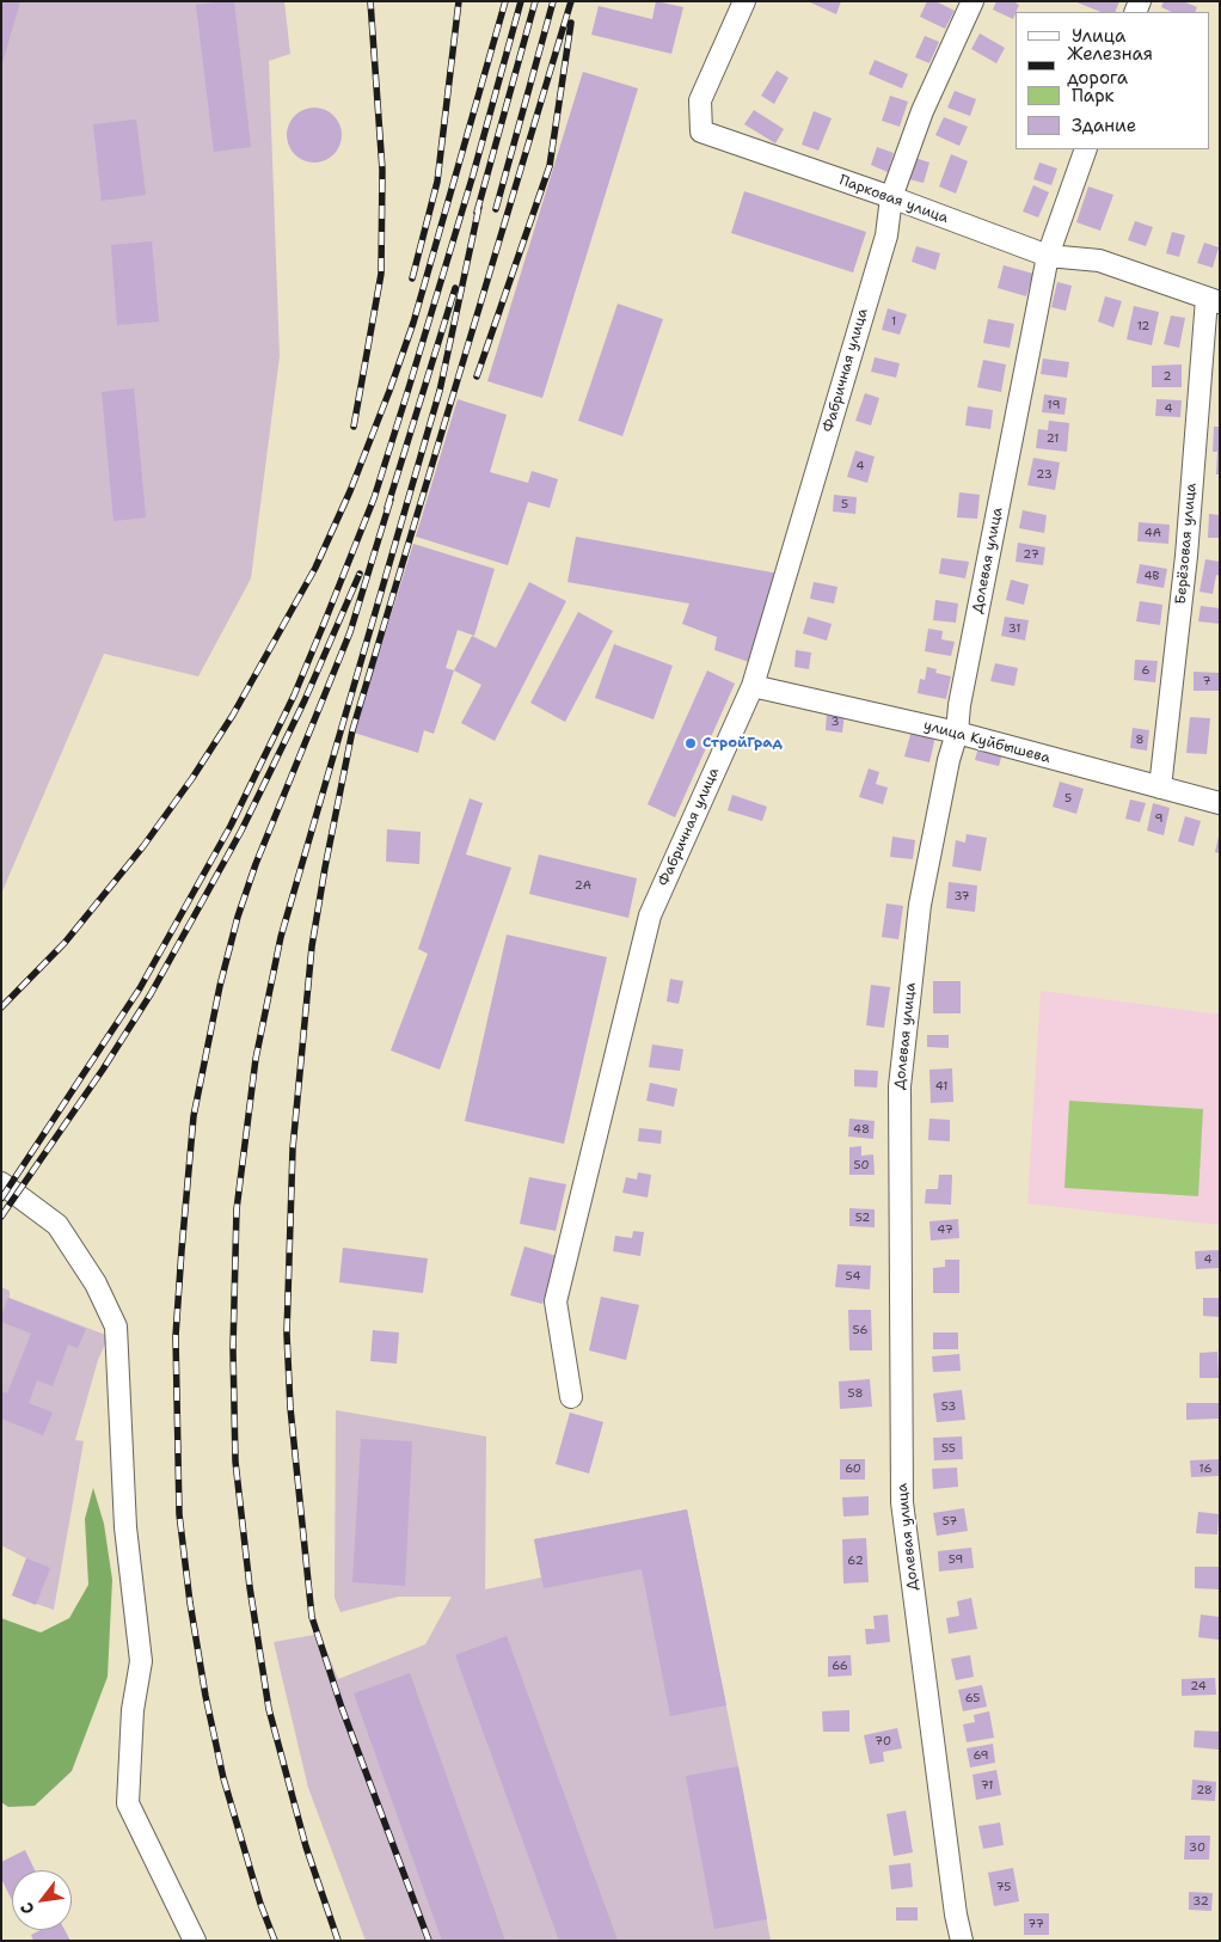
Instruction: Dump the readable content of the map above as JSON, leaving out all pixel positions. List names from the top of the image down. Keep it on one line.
{"streets":{"street":["Парковая улица","Фабричная улица","Берёзовая улица","Долевая улица","улица Куйбышева"]},"crossings":[["Парковая улица","Фабричная улица"],["Парковая улица","Берёзовая улица"],["Парковая улица","Долевая улица"],["Фабричная улица","улица Куйбышева"],["Берёзовая улица","улица Куйбышева"],["Долевая улица","улица Куйбышева"]],"places":["СтройГрад"],"house_numbers":["1","12","2","19","4","21","4","23","5","4А","27","4В","31","6","7","3","8","5","9","2А","37","41","48","50","52","47","4","54","56","58","53","55","60","16","57","59","62","66","24","65","70","69","71","28","30","75","32","77"],"legend":["Улица","Железная дорога","Парк","Здание"],"north":"bottom left"}
